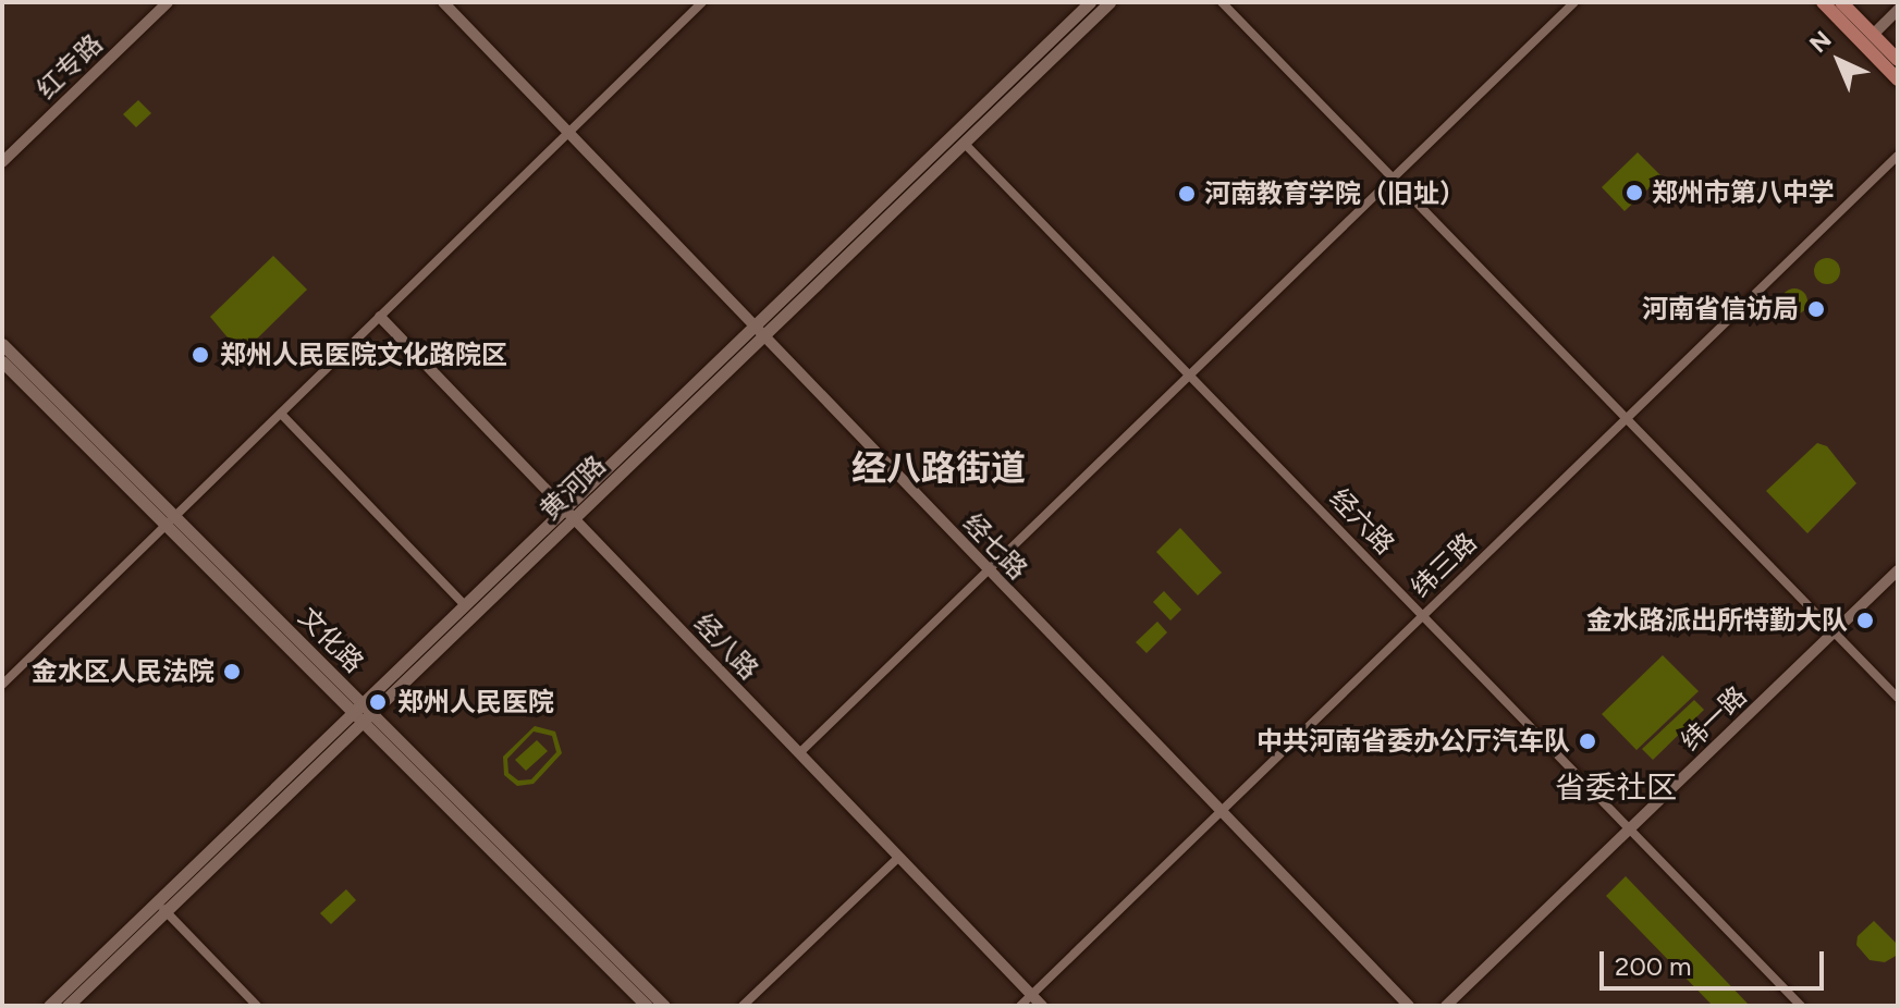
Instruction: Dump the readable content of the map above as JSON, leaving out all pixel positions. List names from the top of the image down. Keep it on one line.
{"streets":{"main road":["黄河路","文化路"],"street":["红专路","经六路","经七路","纬三路","经八路","纬一路"]},"crossings":[["黄河路","经六路"],["黄河路","经七路"],["黄河路","文化路"],["黄河路","经八路"],["经六路","纬三路"],["经六路","纬一路"],["经七路","纬三路"],["纬三路","经八路"]],"districts":["经八路街道","省委社区"],"places":["郑州市第八中学","河南教育学院（旧址）","河南省信访局","郑州人民医院文化路院区","金水路派出所特勤大队","金水区人民法院","郑州人民医院","中共河南省委办公厅汽车队"],"scale_bar":"200 m","north":"top left"}
